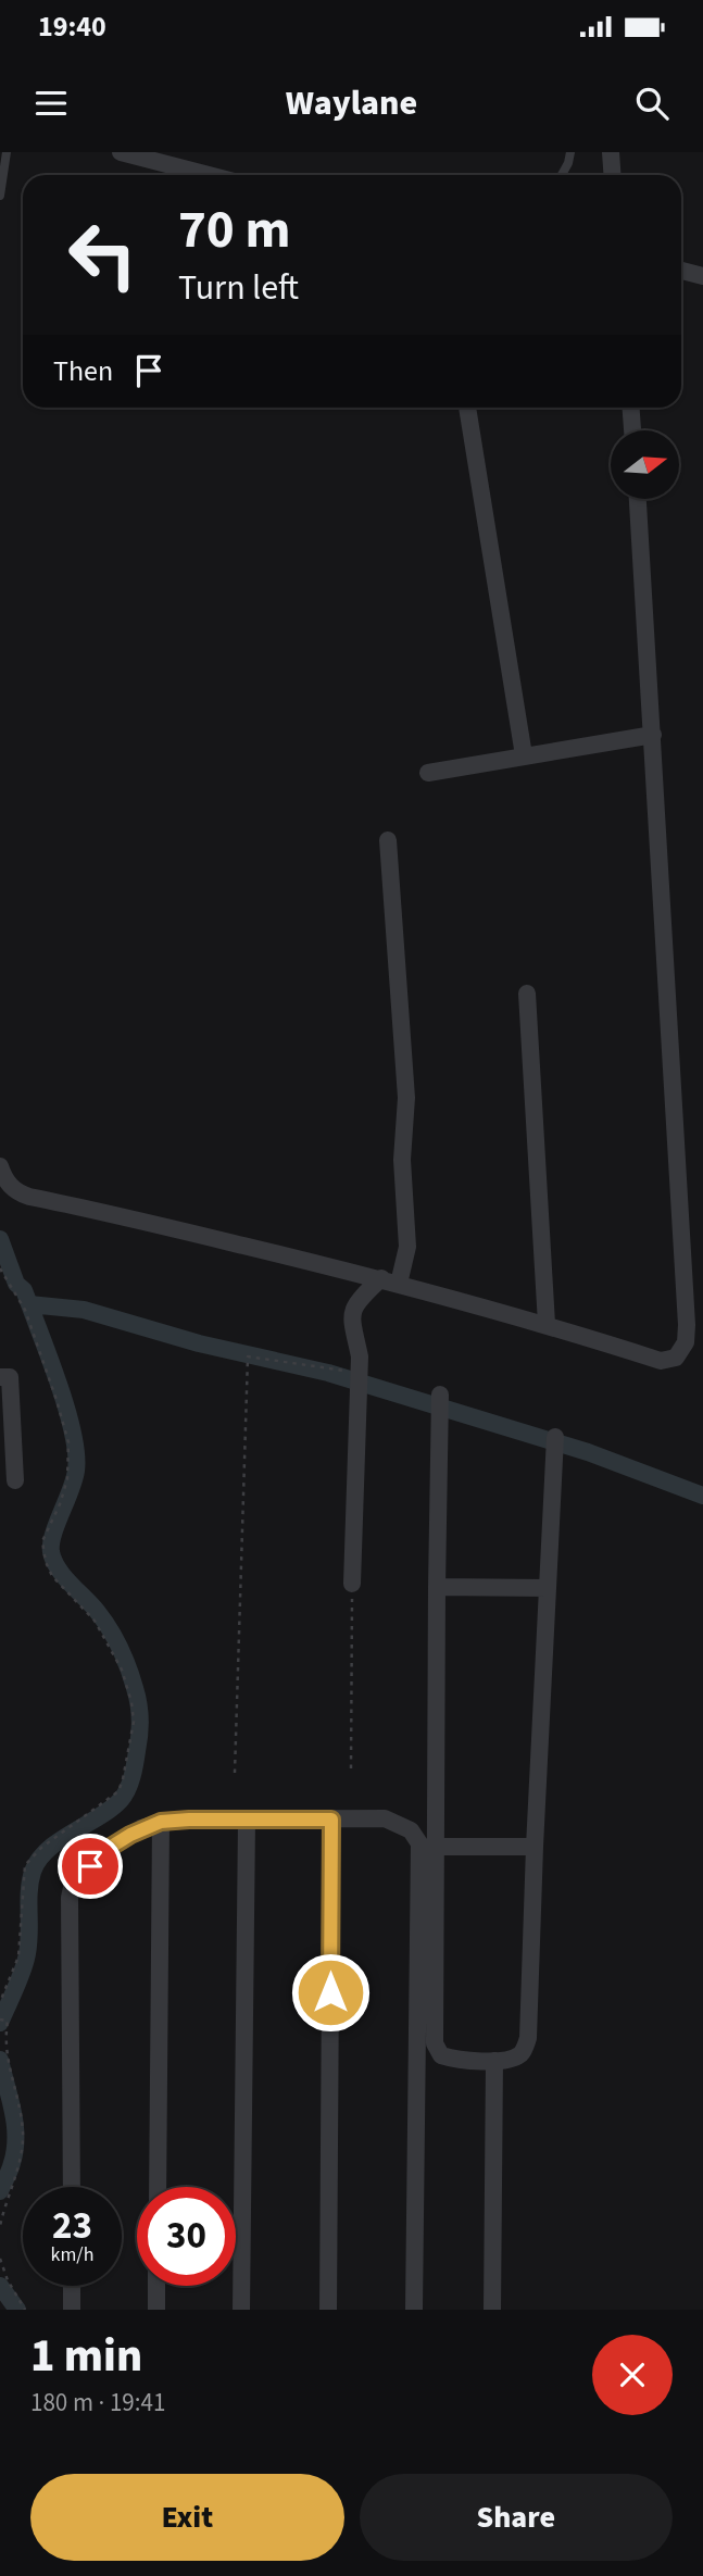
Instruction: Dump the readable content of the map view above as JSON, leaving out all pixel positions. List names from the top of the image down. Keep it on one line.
{"north":"right","page":{"status":"19:40","header":"Waylane","turn":["70 m","Turn left"],"then":"Then","speed":"23 km/h","limit":"30","heading":["1 min","180 m · 19:41"],"buttons":["Exit","Share"]}}
